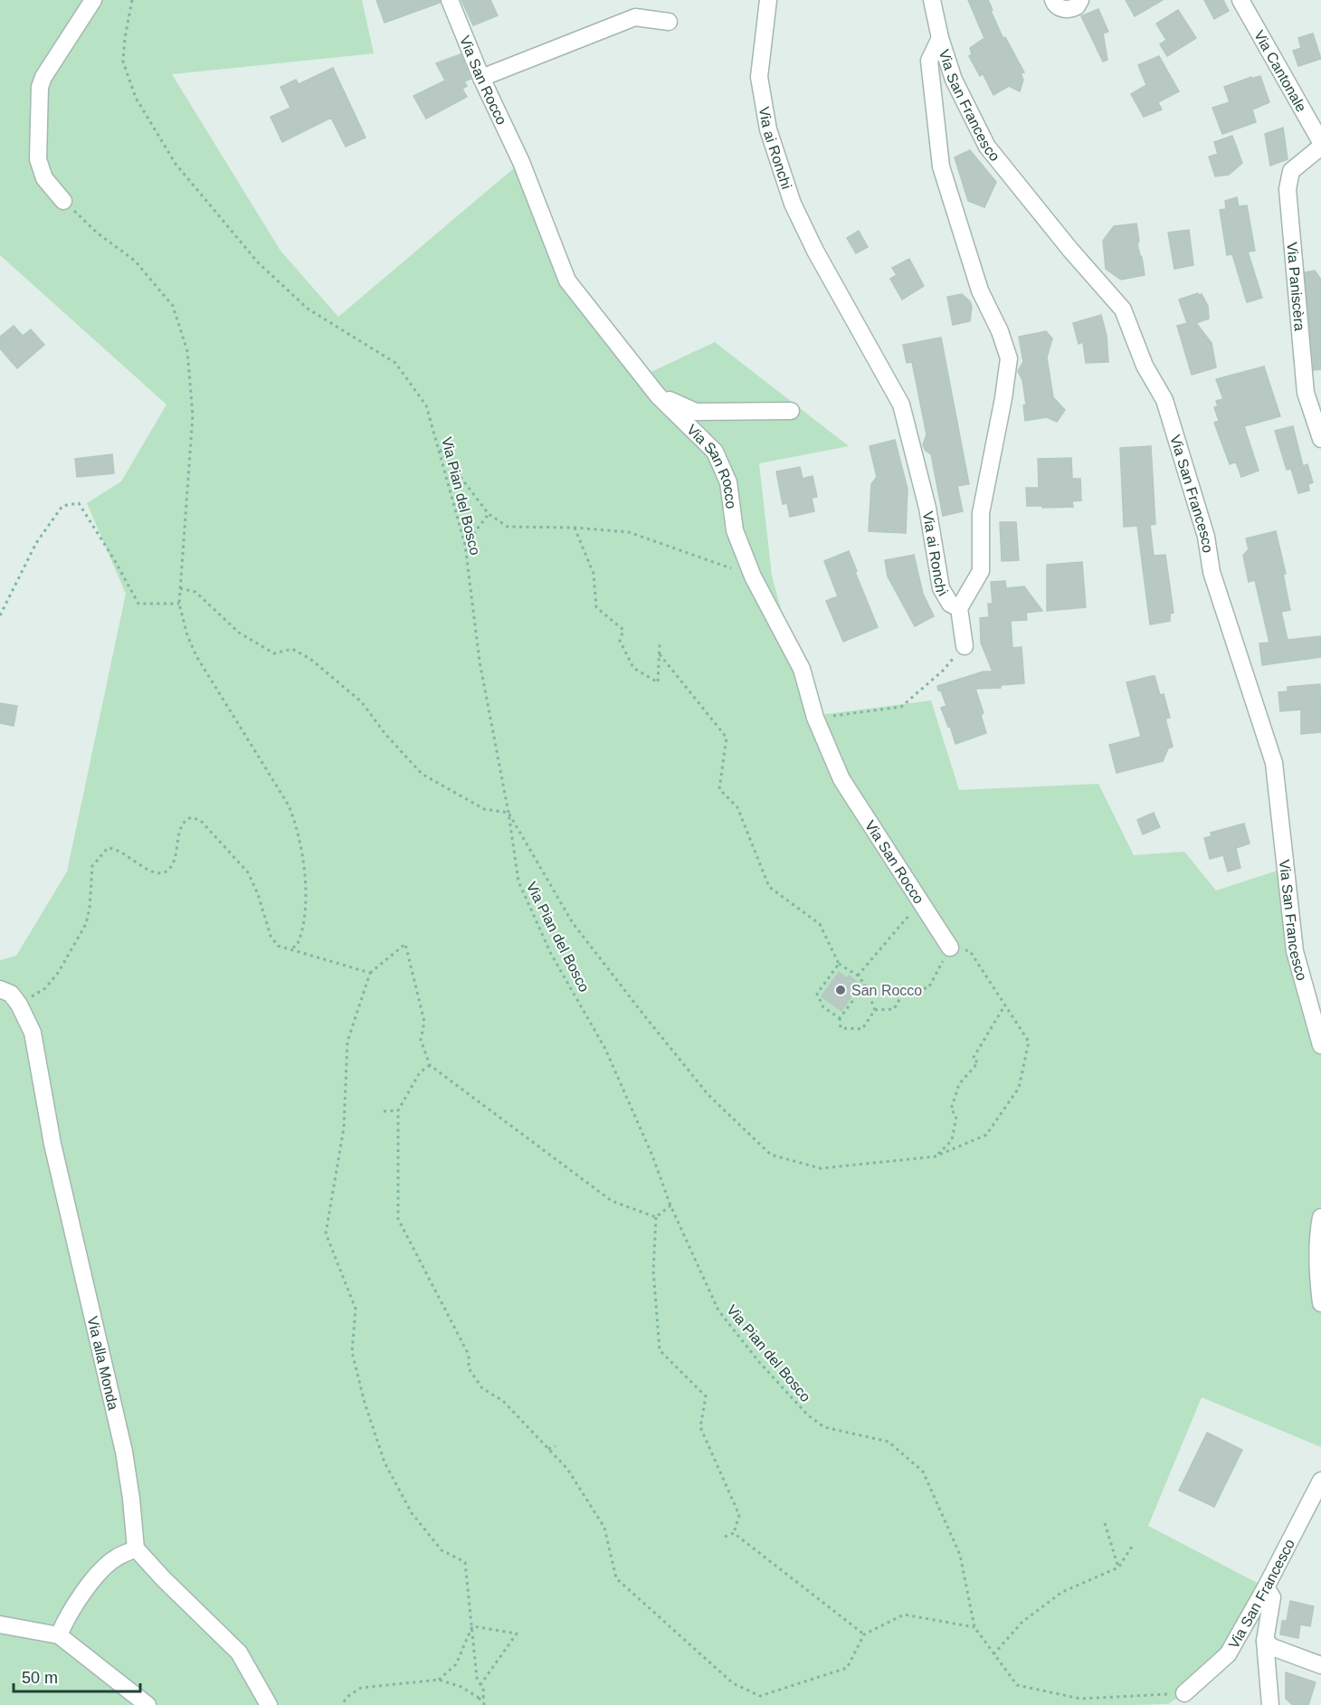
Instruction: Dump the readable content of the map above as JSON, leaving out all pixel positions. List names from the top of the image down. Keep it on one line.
{"streets":{"street":["Via Cantonale","Via San Rocco","Via San Francesco","Via ai Ronchi","Via Paniscèra","Via alla Monda"],"path":["Via Pian del Bosco"]},"crossings":[["Via Cantonale","Via Paniscèra"],["Via San Francesco","Via ai Ronchi"],["Via San Francesco","Via Pian del Bosco"]],"places":["San Rocco"],"scale_bar":"50 m"}
